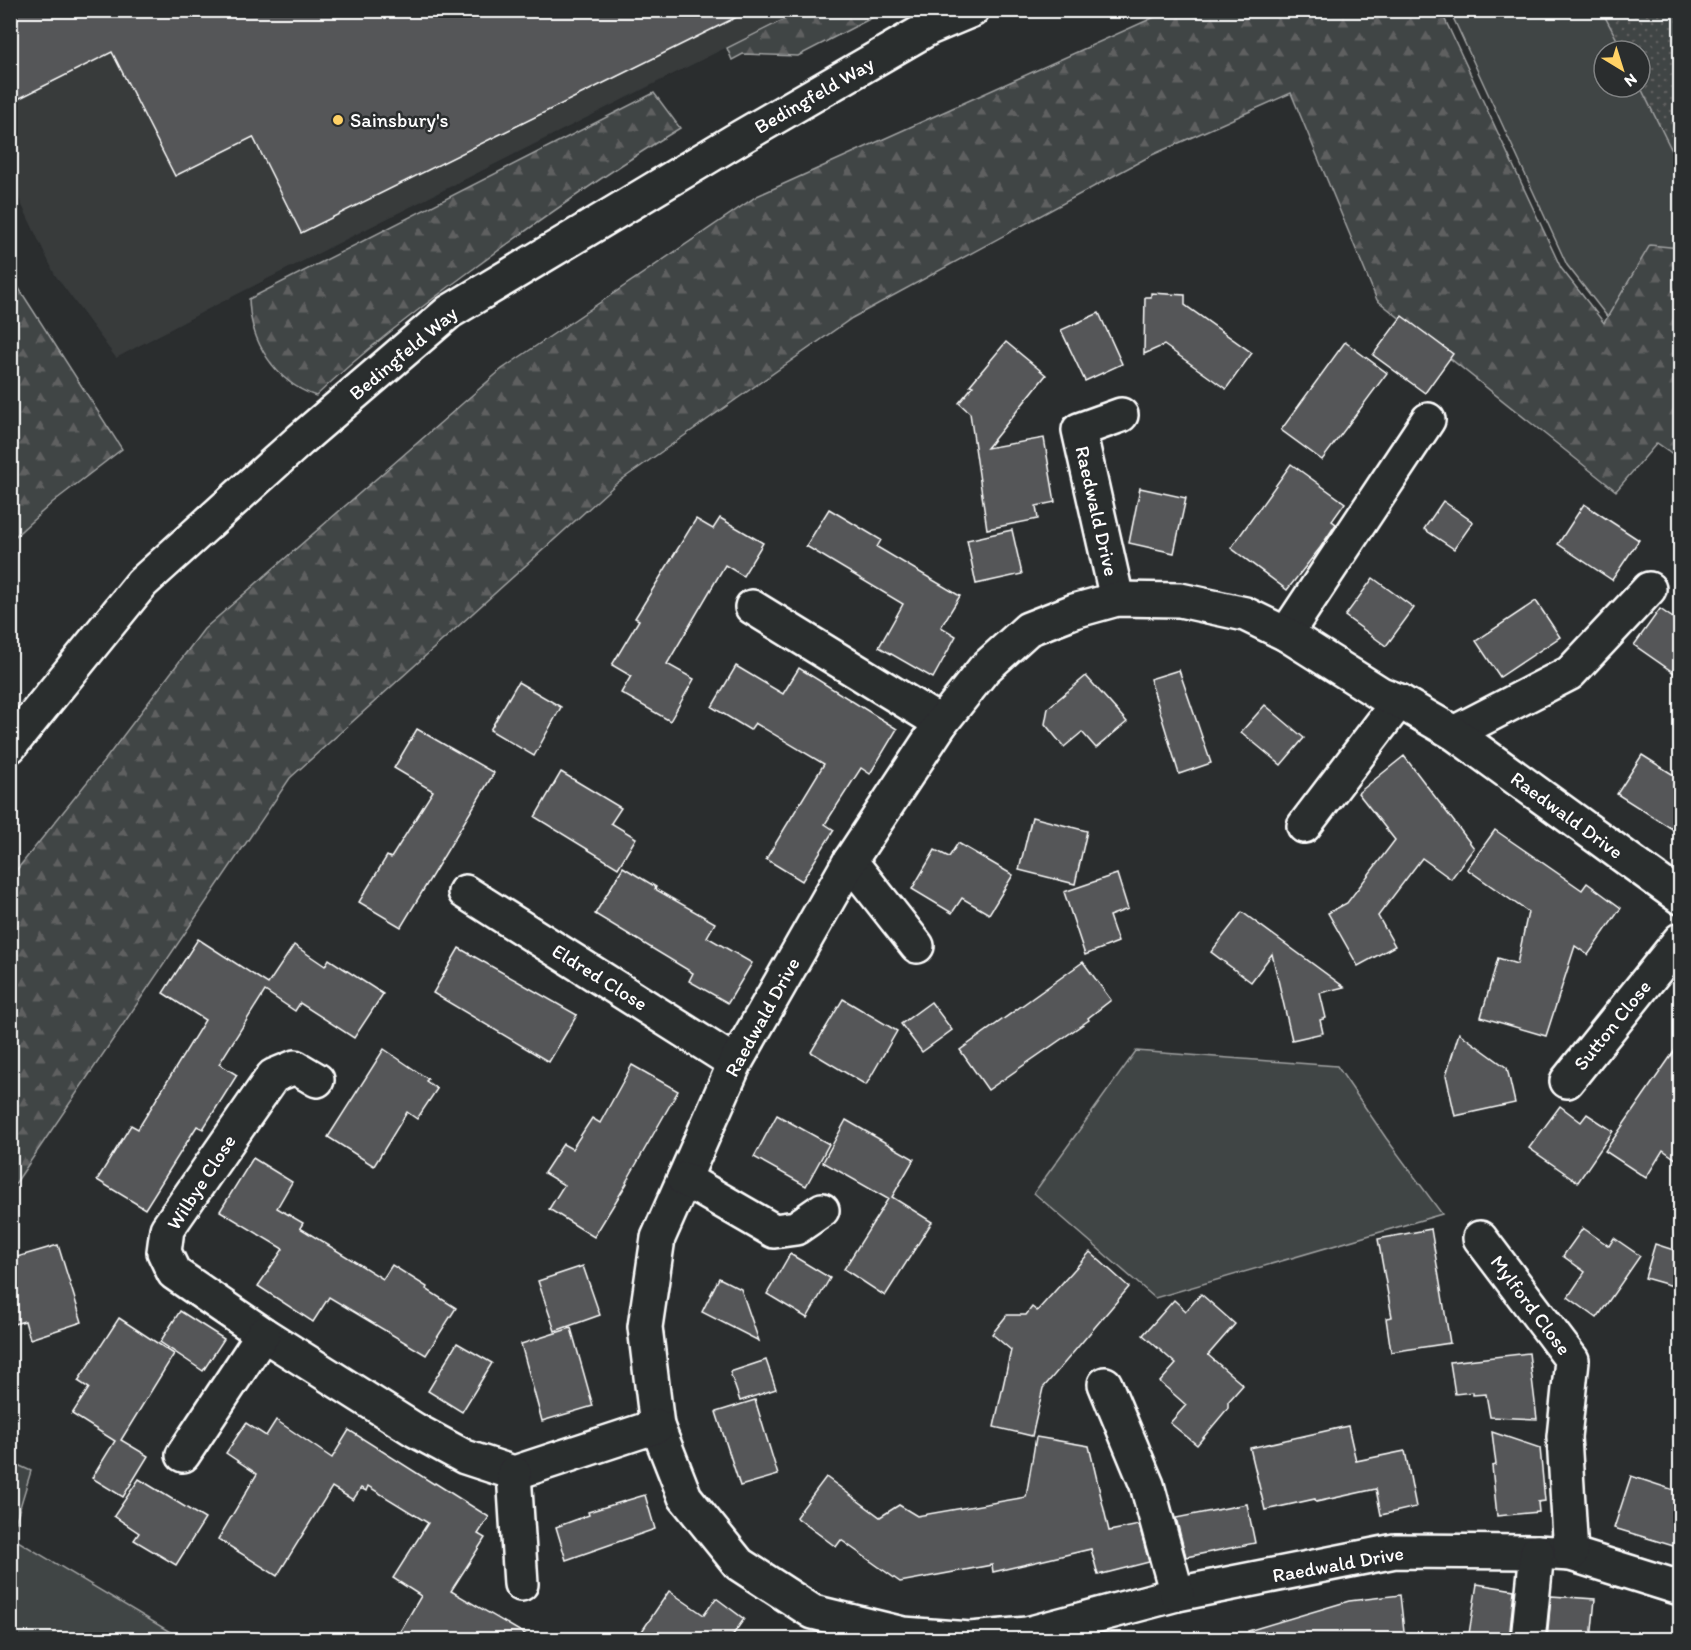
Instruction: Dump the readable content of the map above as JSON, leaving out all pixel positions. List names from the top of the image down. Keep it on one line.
{"streets":{"street":["Bedingfeld Way","Raedwald Drive","Eldred Close","Sutton Close","Wilbye Close","Mylford Close"]},"crossings":[["Raedwald Drive","Eldred Close"],["Raedwald Drive","Mylford Close"]],"places":["Sainsbury's"],"north":"bottom right"}
